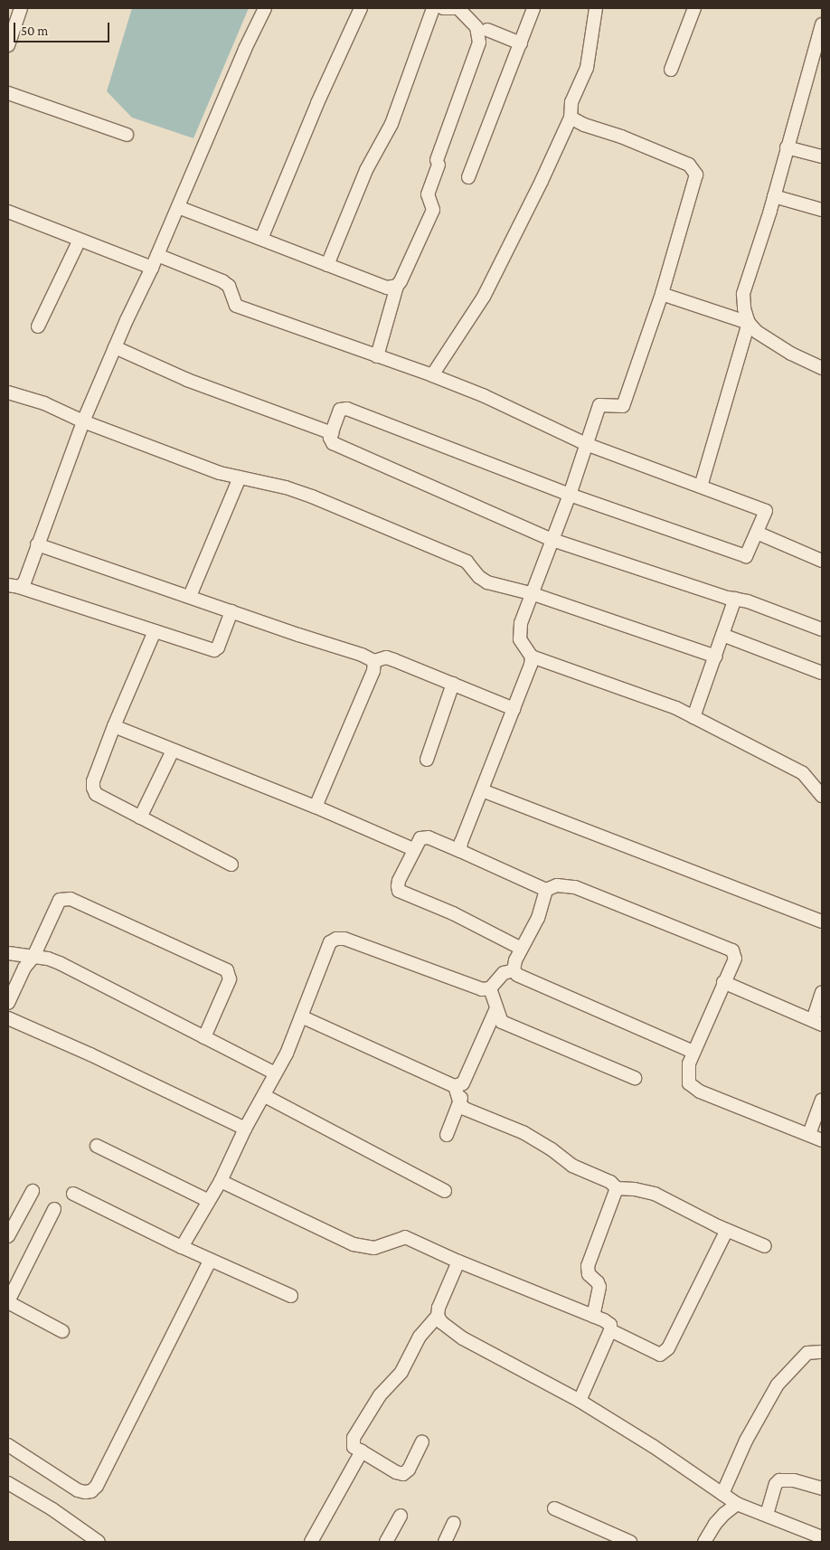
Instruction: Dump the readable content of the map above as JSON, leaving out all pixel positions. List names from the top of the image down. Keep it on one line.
{"scale_bar":"50 m"}
